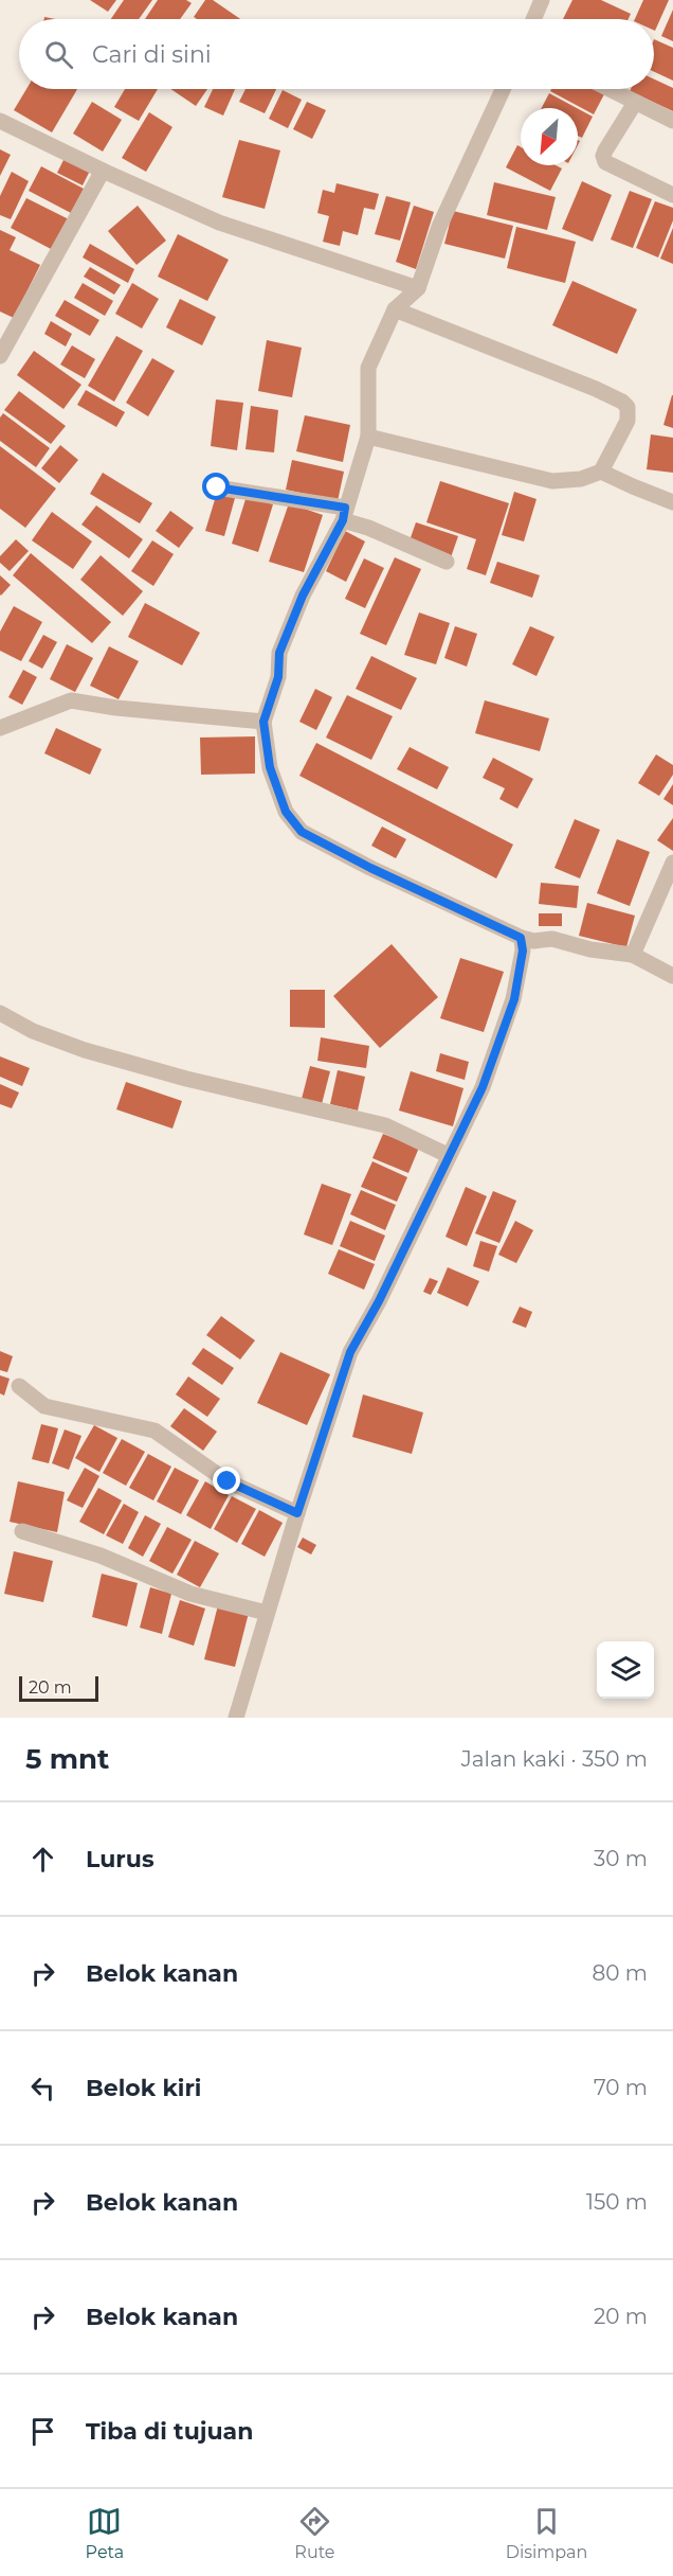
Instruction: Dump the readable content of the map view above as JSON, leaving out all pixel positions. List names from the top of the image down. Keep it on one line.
{"scale_bar":"20 m","north":"bottom left","page":{"search":"Cari di sini","scale":"20 m","heading":["5 mnt","Jalan kaki · 350 m"],"list":[["Lurus","30 m"],["Belok kanan","80 m"],["Belok kiri","70 m"],["Belok kanan","150 m"],["Belok kanan","20 m"],"Tiba di tujuan"],"nav":["Peta","Rute","Disimpan"]}}
